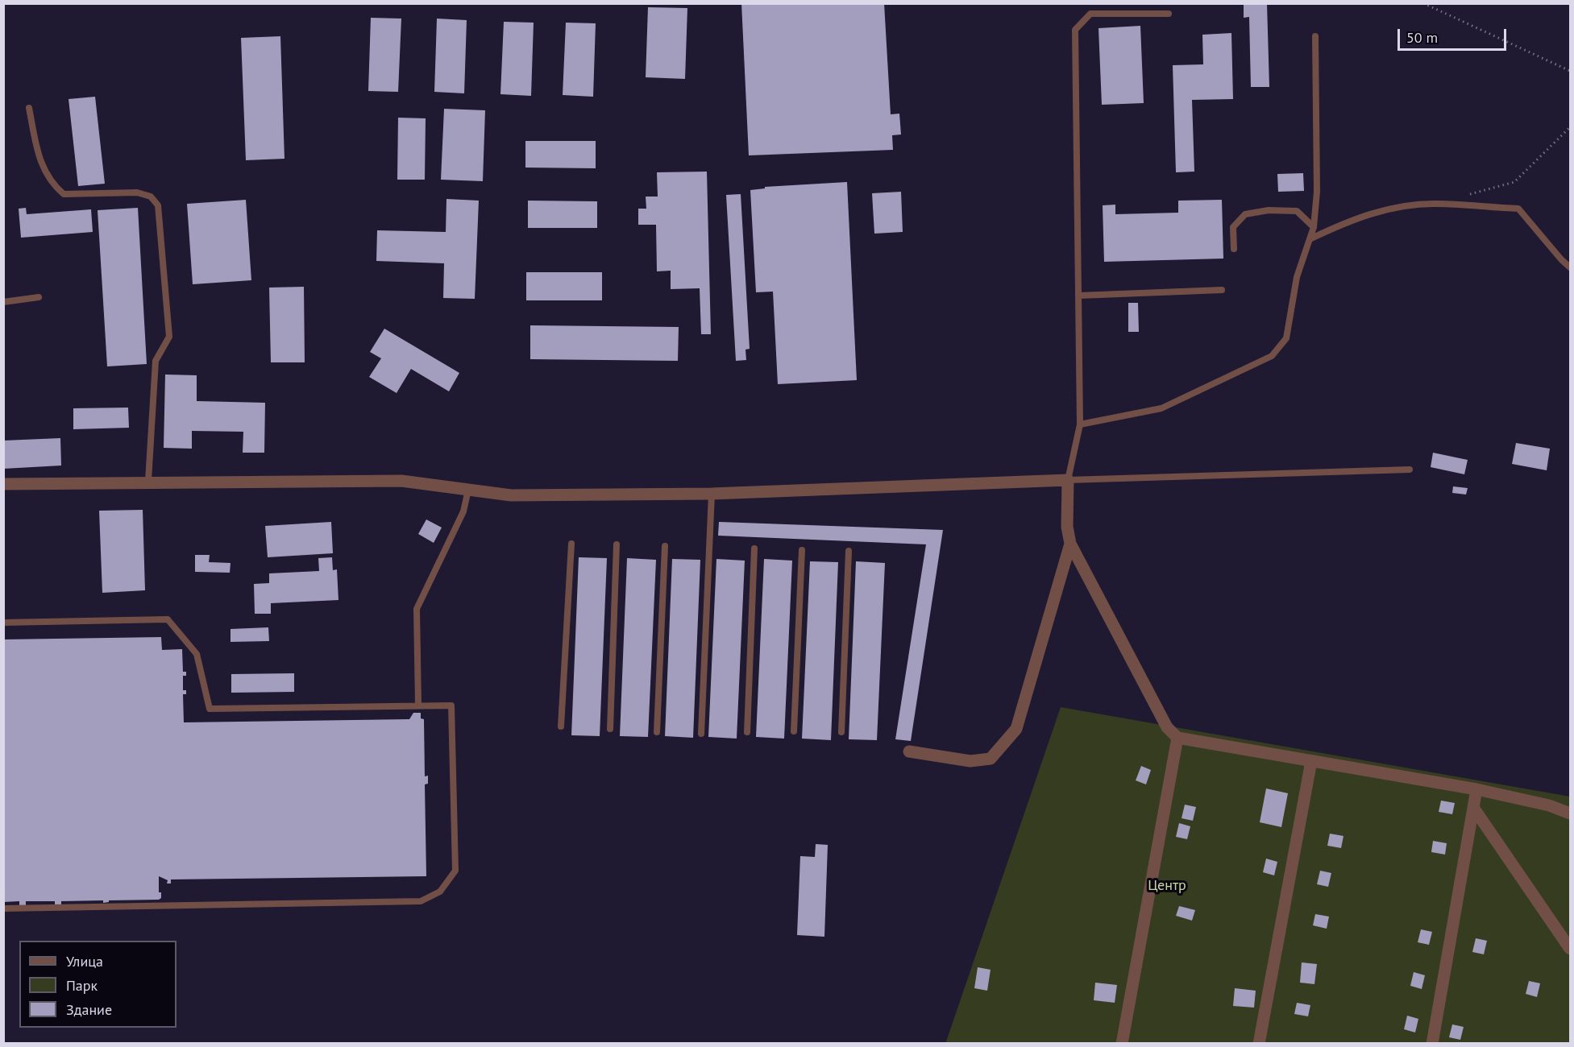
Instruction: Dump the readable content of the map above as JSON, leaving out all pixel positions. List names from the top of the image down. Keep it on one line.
{"parks":["Центр"],"legend":["Улица","Парк","Здание"],"scale_bar":"50 m"}
